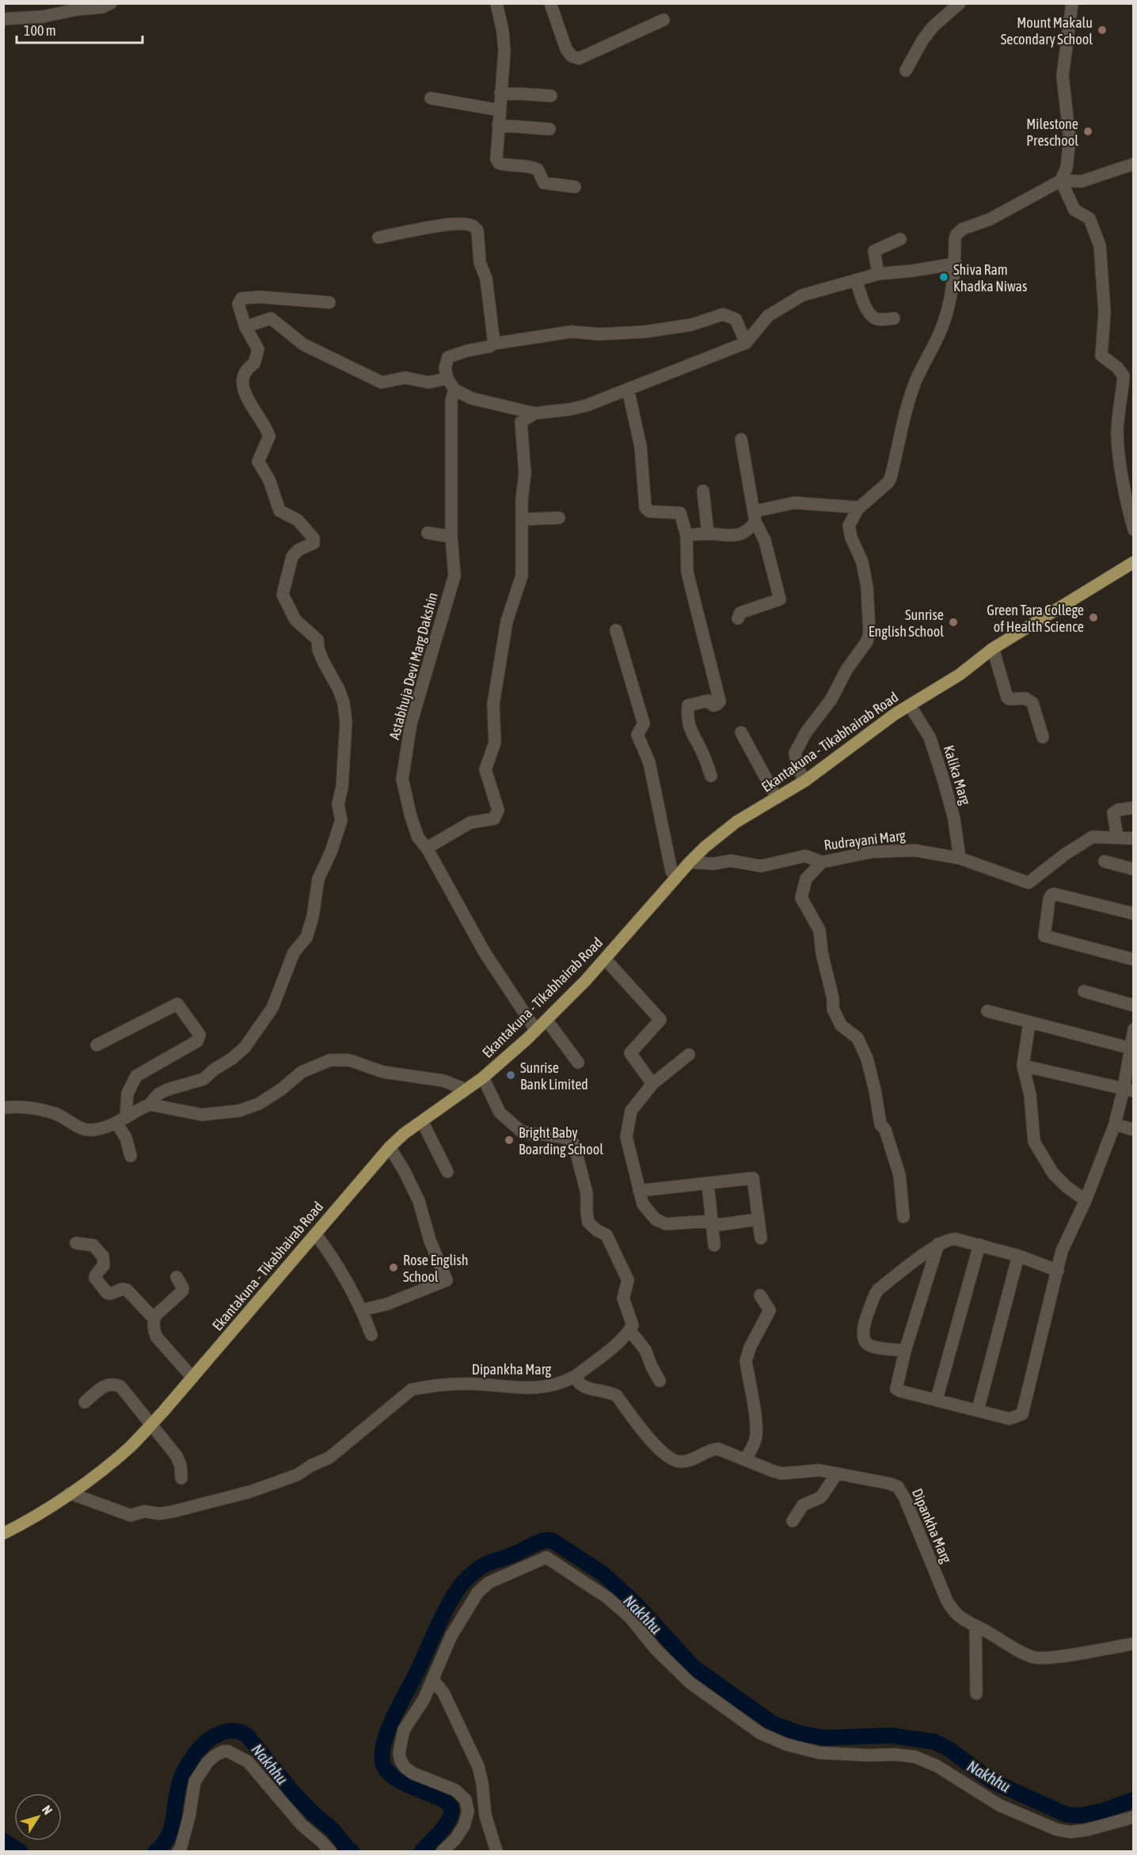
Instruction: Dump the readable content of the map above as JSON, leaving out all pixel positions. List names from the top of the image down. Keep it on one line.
{"streets":{"main road":["Ekantakuna - Tikabhairab Road"],"street":["Astabhuja Devi Marg Dakshin","Kalika Marg","Rudrayani Marg","Dipankha Marg"]},"crossings":[["Astabhuja Devi Marg Dakshin","Ekantakuna - Tikabhairab Road"],["Ekantakuna - Tikabhairab Road","Kalika Marg"],["Ekantakuna - Tikabhairab Road","Rudrayani Marg"],["Ekantakuna - Tikabhairab Road","Dipankha Marg"],["Kalika Marg","Rudrayani Marg"]],"water":["Nakhhu"],"places":["Mount Makalu Secondary School","Milestone Preschool","Shiva Ram Khadka Niwas","Green Tara College of Health Science","Sunrise English School","Sunrise Bank Limited","Bright Baby Boarding School","Rose English School"],"scale_bar":"100 m","north":"top right"}
